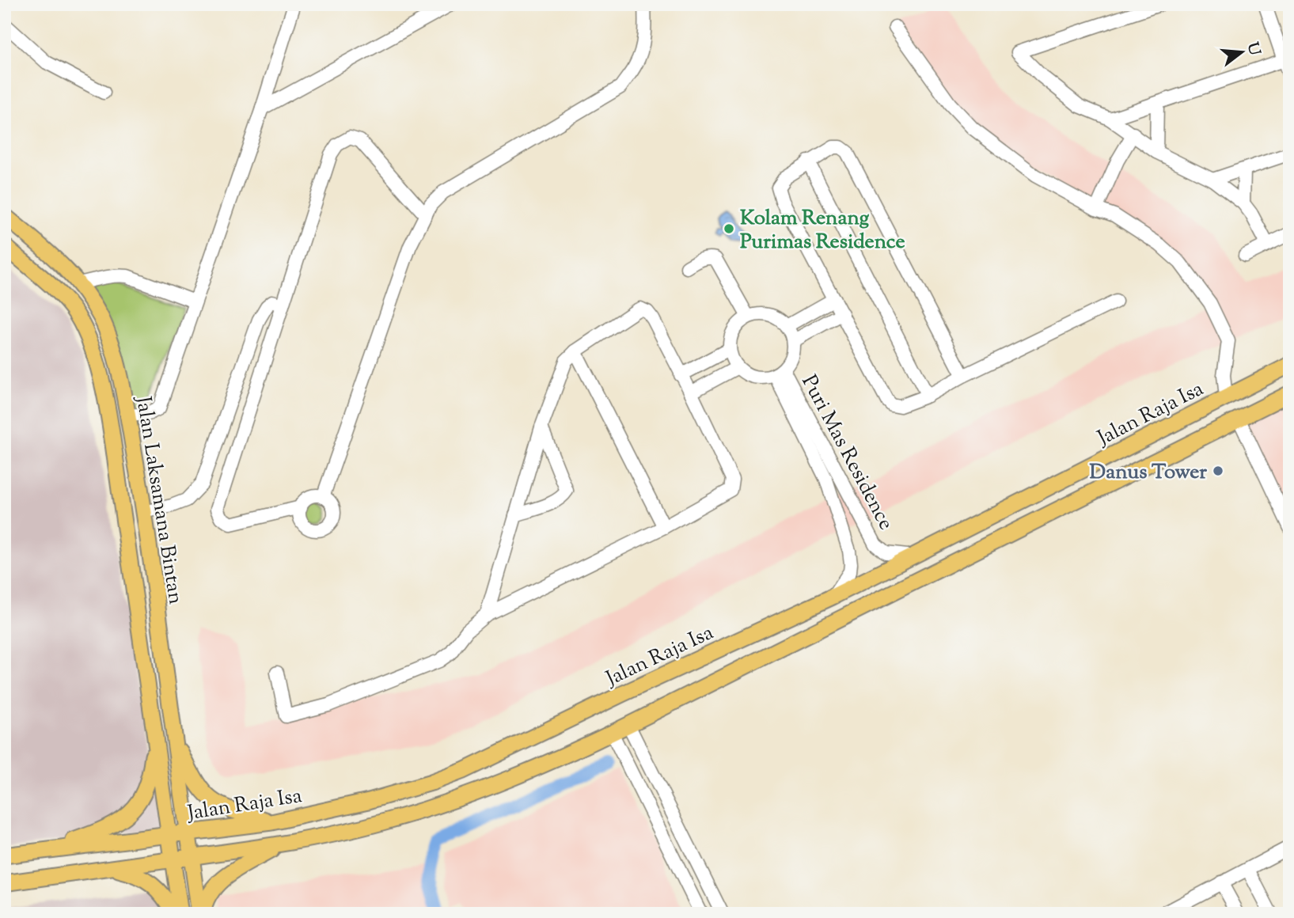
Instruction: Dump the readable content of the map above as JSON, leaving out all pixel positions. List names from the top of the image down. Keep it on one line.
{"streets":{"main road":["Jalan Raja Isa","Jalan Laksamana Bintan"],"street":["Puri Mas Residence"]},"crossings":[["Jalan Raja Isa","Puri Mas Residence"],["Jalan Raja Isa","Jalan Laksamana Bintan"]],"places":["Kolam Renang Purimas Residence","Danus Tower"],"north":"right"}
